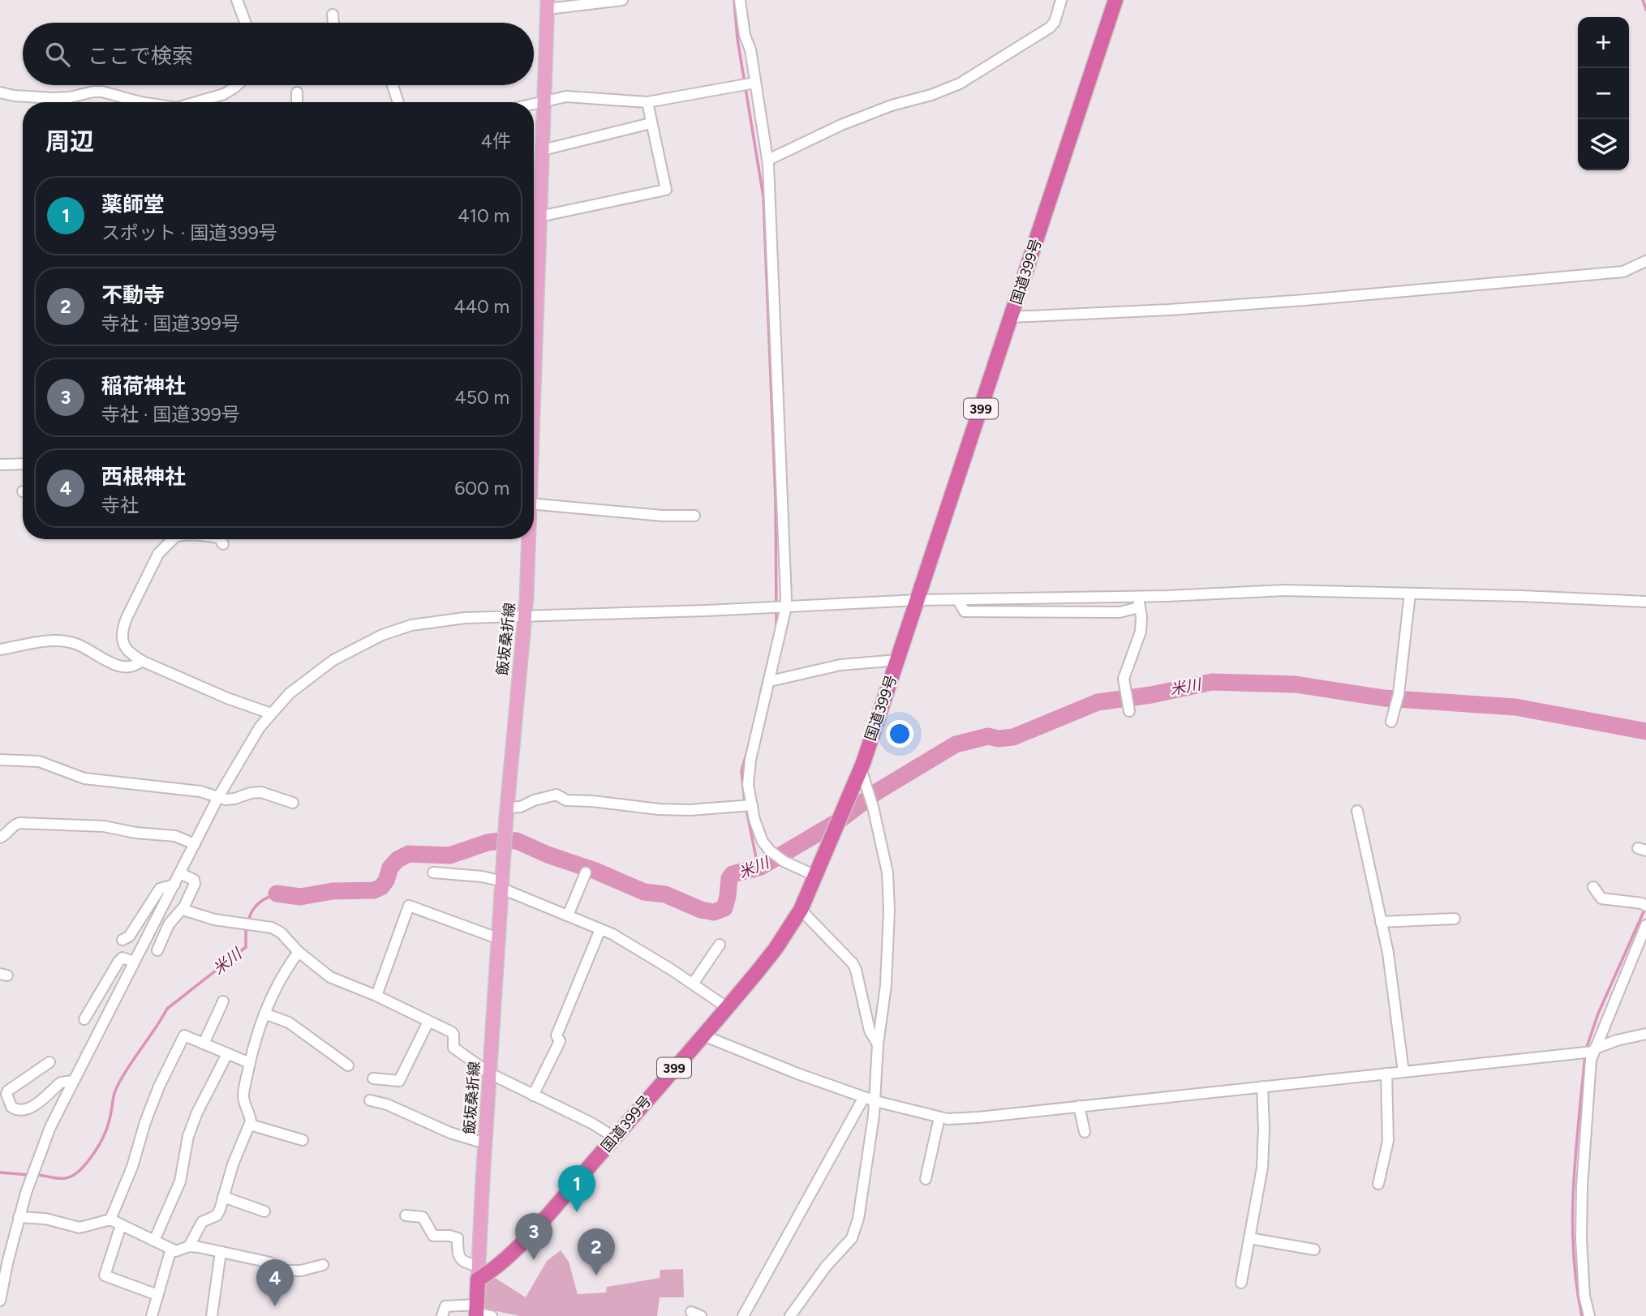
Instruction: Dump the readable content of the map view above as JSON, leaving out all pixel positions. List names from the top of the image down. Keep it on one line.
{"streets":{"highway":["国道399号","399"],"main road":["飯坂桑折線"]},"crossings":[["国道399号","飯坂桑折線"]],"water":["米川"],"page":{"map_buttons":["+","−"],"search":"ここで検索","heading":["周辺","4件"],"list":[{"mark":"1","name":"薬師堂","note":"スポット · 国道399号","value":"410 m"},{"mark":"2","name":"不動寺","note":"寺社 · 国道399号","value":"440 m"},{"mark":"3","name":"稲荷神社","note":"寺社 · 国道399号","value":"450 m"},{"mark":"4","name":"西根神社","note":"寺社","value":"600 m"}],"pins":["1","3","2","4"]}}
